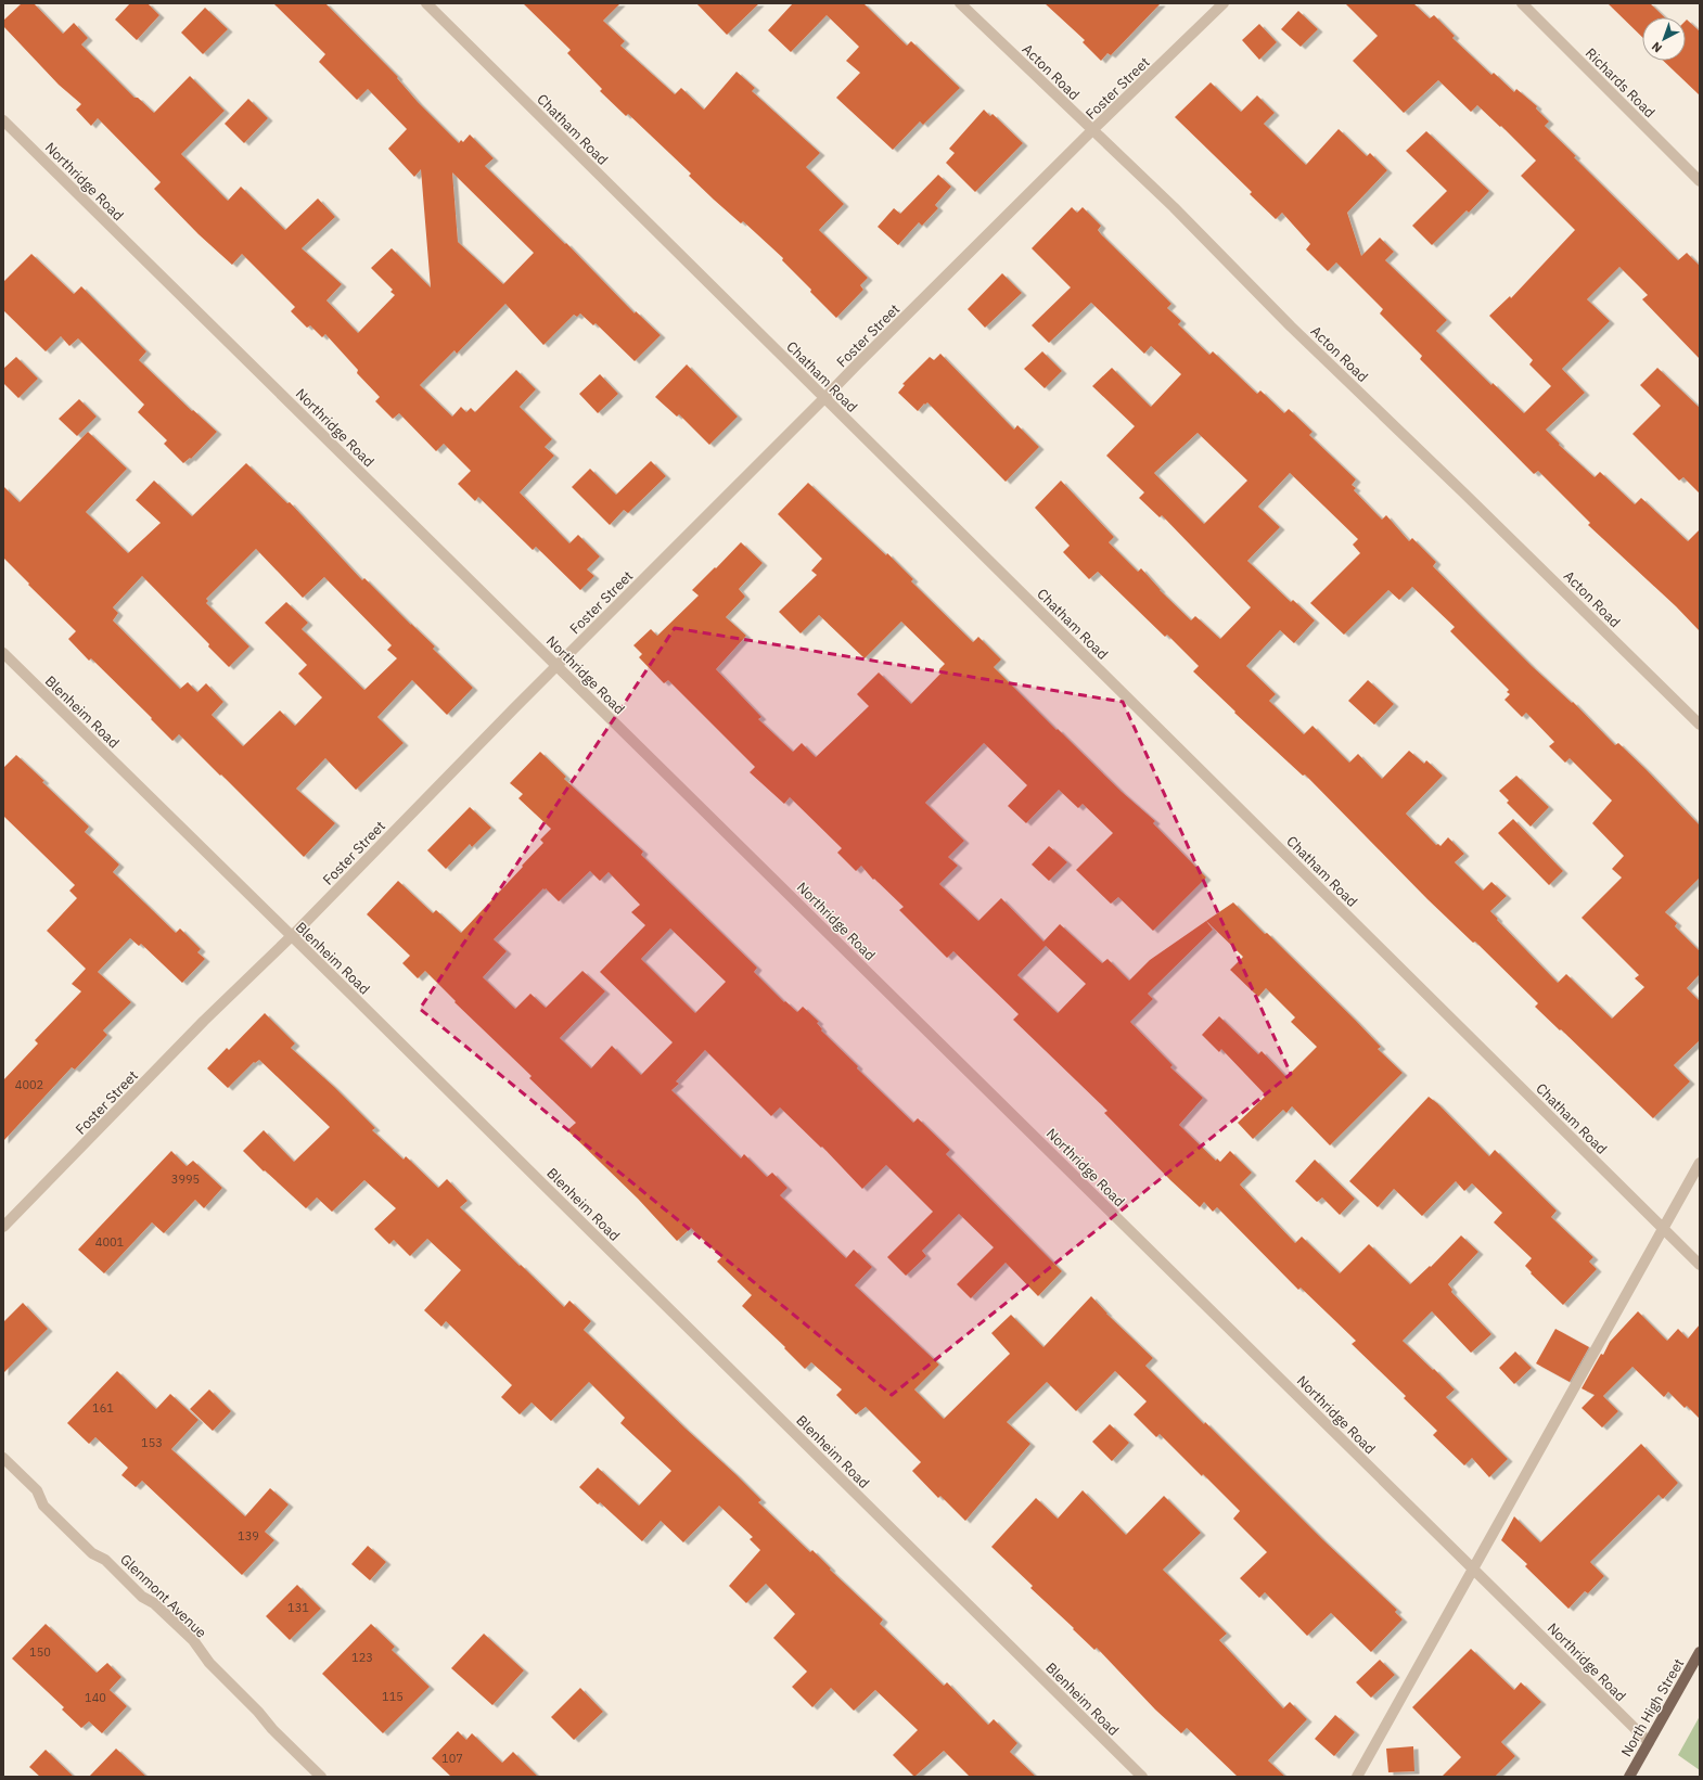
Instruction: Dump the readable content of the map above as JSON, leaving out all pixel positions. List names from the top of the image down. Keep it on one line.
{"streets":{"main road":["North High Street"],"street":["Acton Road","Richards Road","Foster Street","Chatham Road","Northridge Road","Blenheim Road","Glenmont Avenue"]},"crossings":[["Acton Road","Foster Street"],["Foster Street","Chatham Road"],["Foster Street","Northridge Road"],["Foster Street","Blenheim Road"],["Northridge Road","North High Street"]],"house_numbers":["4002","3995","4001","161","153","139","131","150","123","115","140","107"],"north":"bottom left"}
